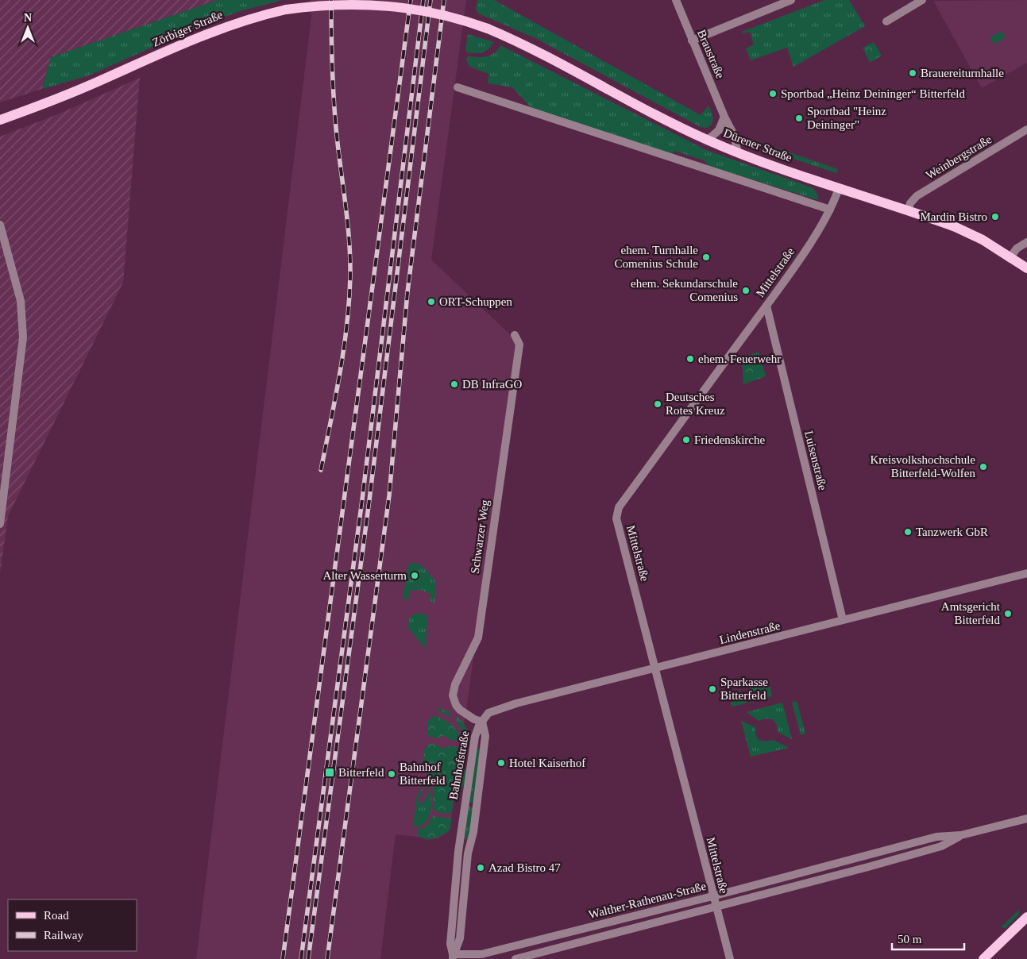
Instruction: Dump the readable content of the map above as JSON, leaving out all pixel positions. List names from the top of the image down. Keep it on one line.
{"streets":{"main road":["Zörbiger Straße","Dürener Straße"],"street":["Braustraße","Weinbergstraße","Mittelstraße","Luisenstraße","Schwarzer Weg","Lindenstraße","Bahnhofstraße","Walther-Rathenau-Straße"]},"crossings":[["Zörbiger Straße","Dürener Straße"],["Braustraße","Dürener Straße"],["Dürener Straße","Weinbergstraße"],["Dürener Straße","Mittelstraße"],["Mittelstraße","Luisenstraße"],["Mittelstraße","Lindenstraße"],["Mittelstraße","Walther-Rathenau-Straße"],["Luisenstraße","Lindenstraße"],["Schwarzer Weg","Lindenstraße"],["Schwarzer Weg","Bahnhofstraße"],["Lindenstraße","Bahnhofstraße"],["Bahnhofstraße","Walther-Rathenau-Straße"]],"places":{"other":["Brauereiturnhalle","Sportbad „Heinz Deininger“ Bitterfeld","Sportbad \"Heinz Deininger\"","Mardin Bistro","ehem. Turnhalle Comenius Schule","ehem. Sekundarschule Comenius","ORT-Schuppen","ehem. Feuerwehr","DB InfraGO","Deutsches Rotes Kreuz","Friedenskirche","Kreisvolkshochschule Bitterfeld-Wolfen","Tanzwerk GbR","Alter Wasserturm","Amtsgericht Bitterfeld","Sparkasse Bitterfeld","Hotel Kaiserhof","Bahnhof Bitterfeld","Azad Bistro 47"],"transit":["Bitterfeld"]},"legend":["Road","Railway"],"scale_bar":"50 m","north":"top"}
